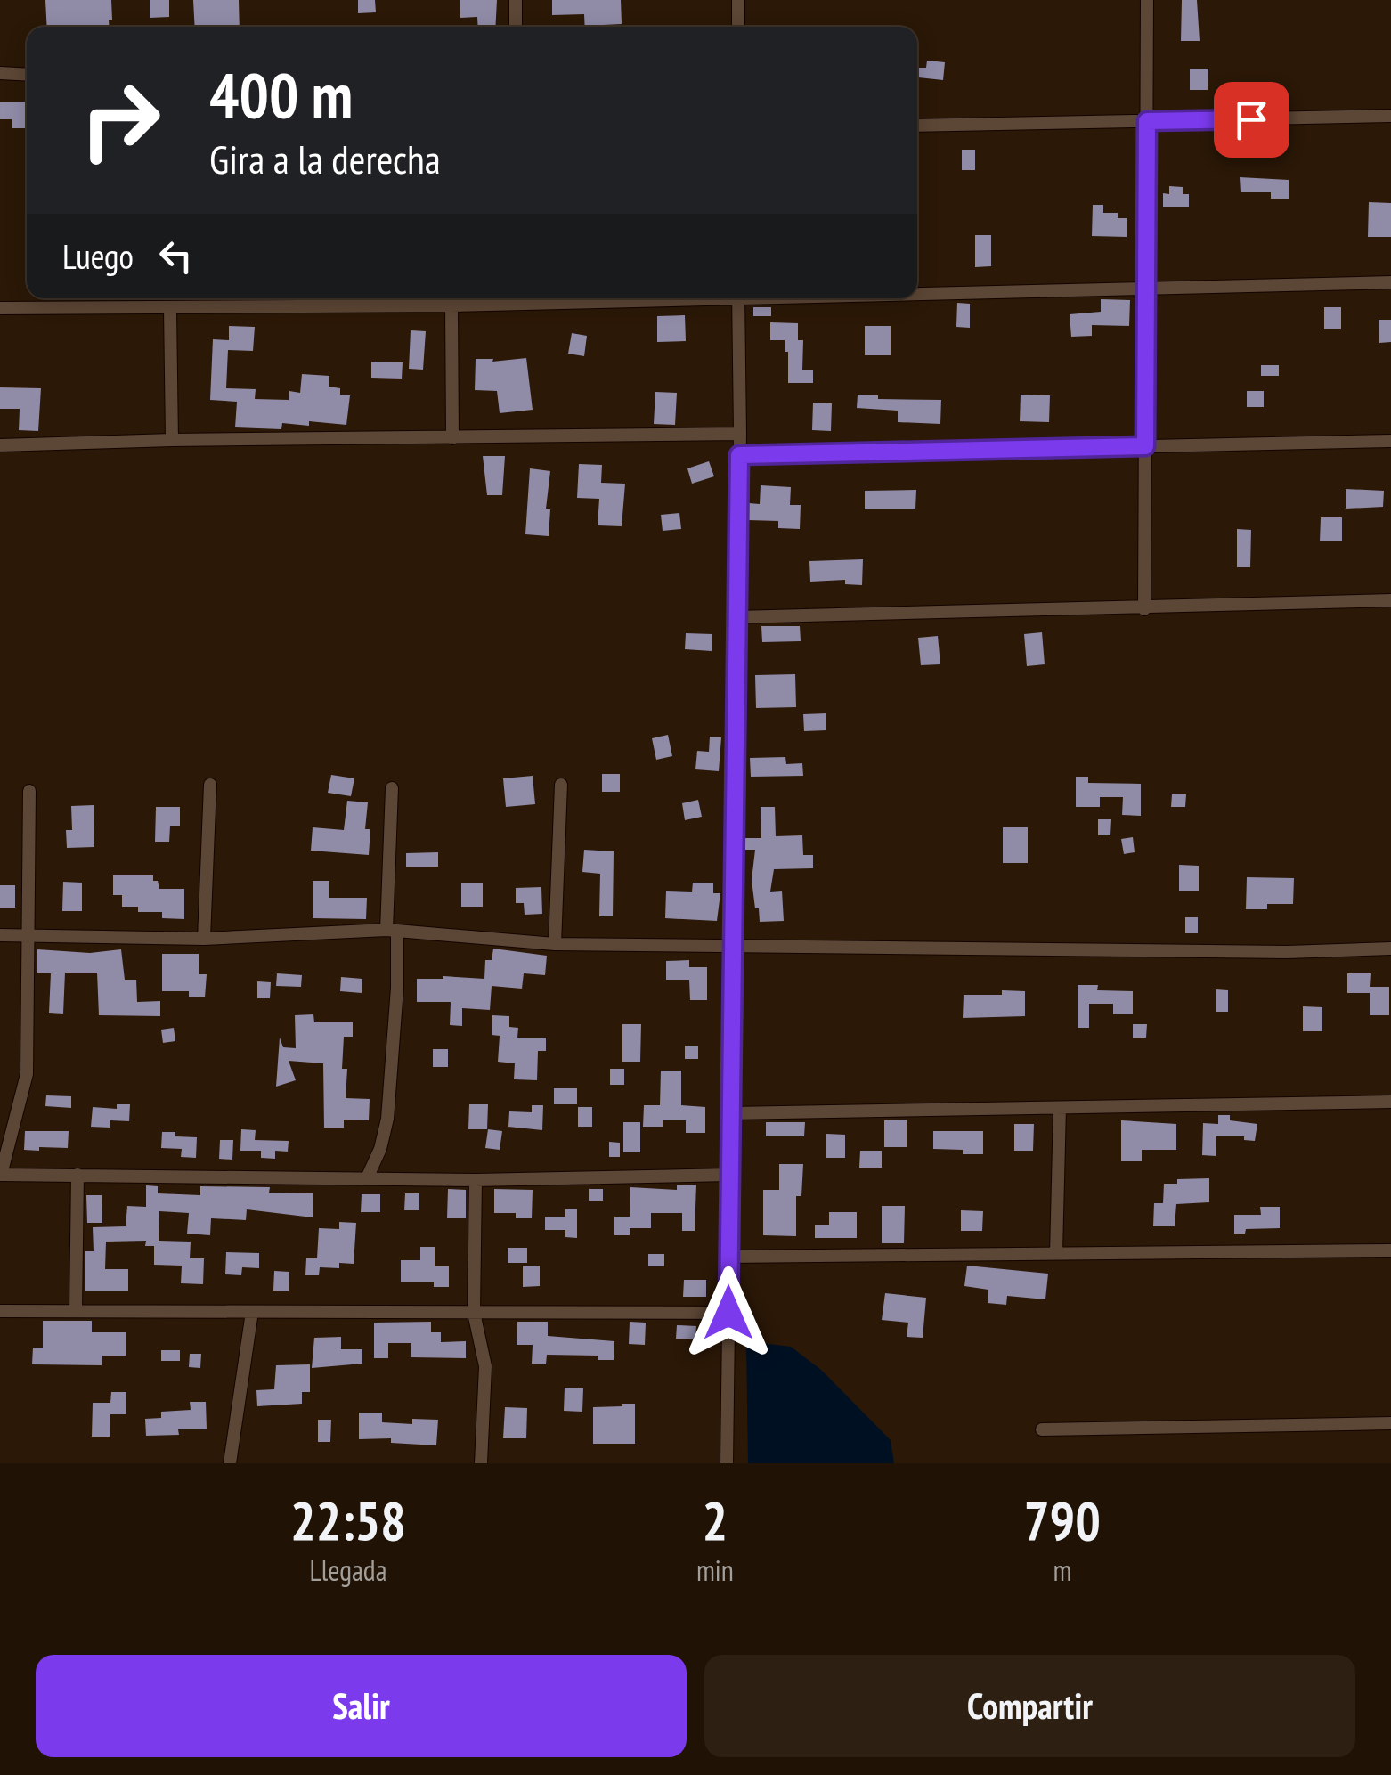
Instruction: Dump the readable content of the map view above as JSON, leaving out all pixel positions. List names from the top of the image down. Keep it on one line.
{"page":{"turn":["400 m","Gira a la derecha"],"then":"Luego","eta":["22:58","Llegada","2","min","790","m"],"buttons":["Salir","Compartir"]}}
